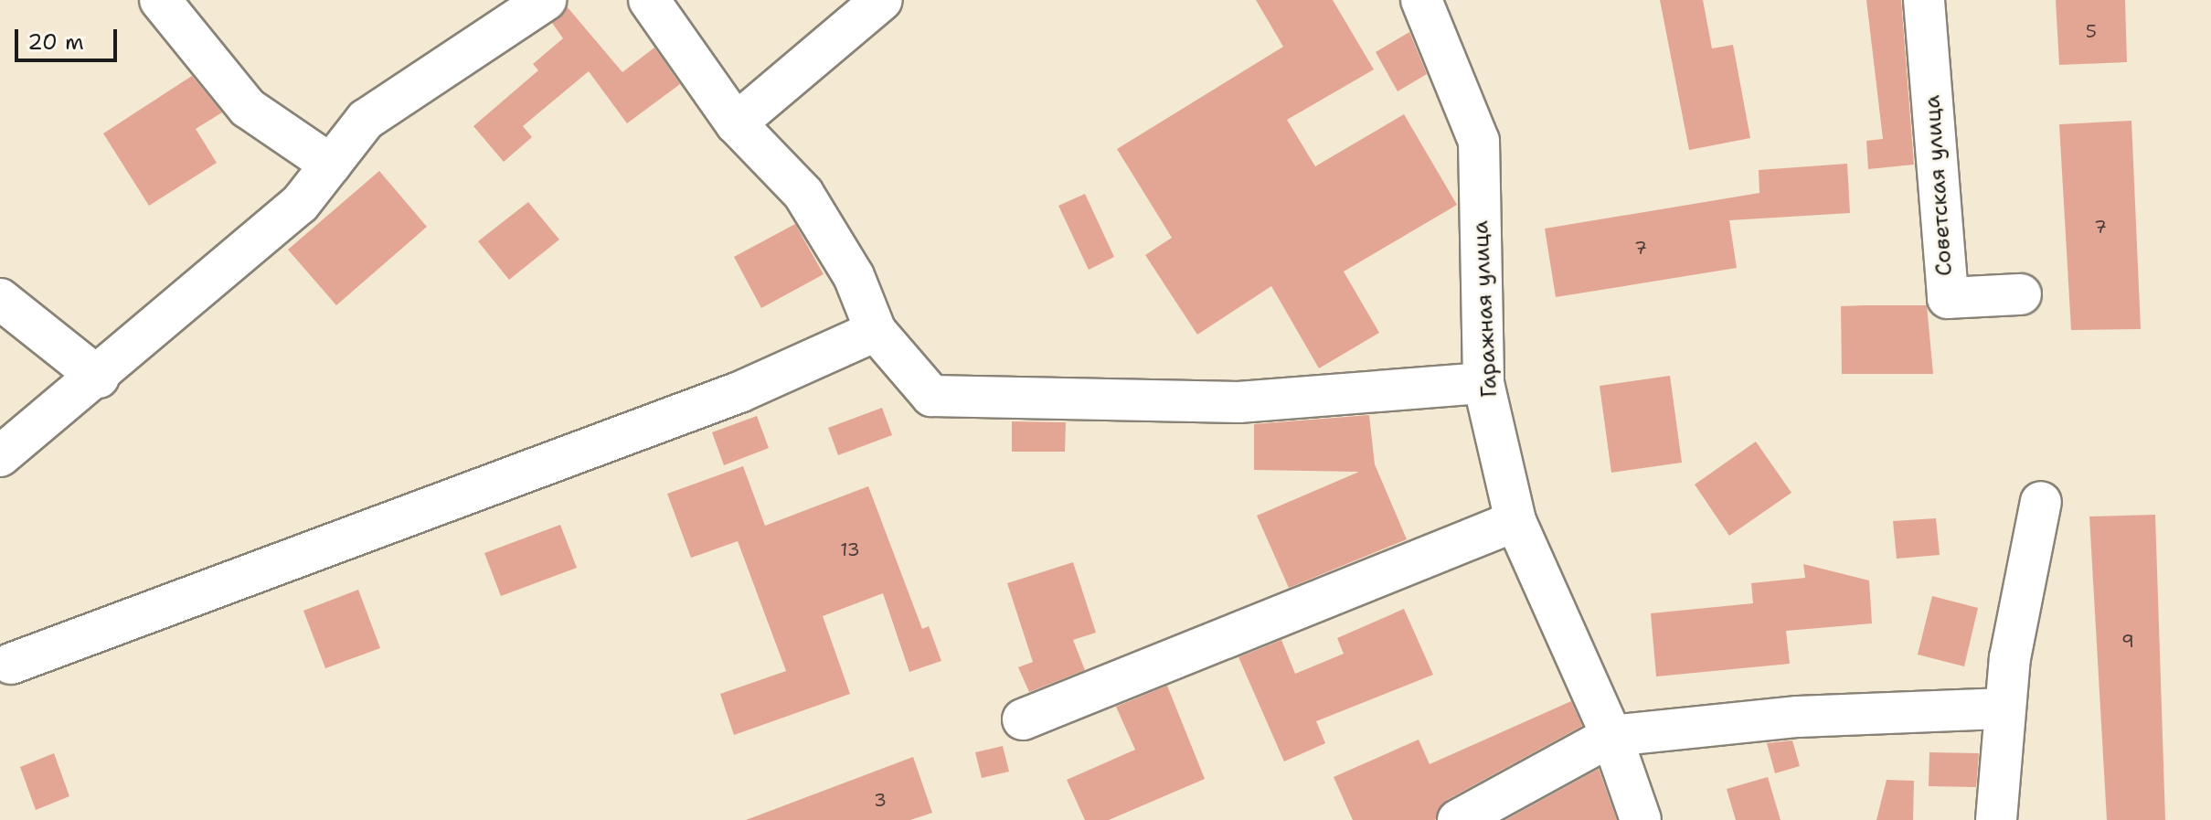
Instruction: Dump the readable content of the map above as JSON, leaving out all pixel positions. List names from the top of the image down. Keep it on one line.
{"streets":{"street":["Советская улица","Гаражная улица"]},"house_numbers":["5","7","7","13","9","3"],"scale_bar":"20 m"}
